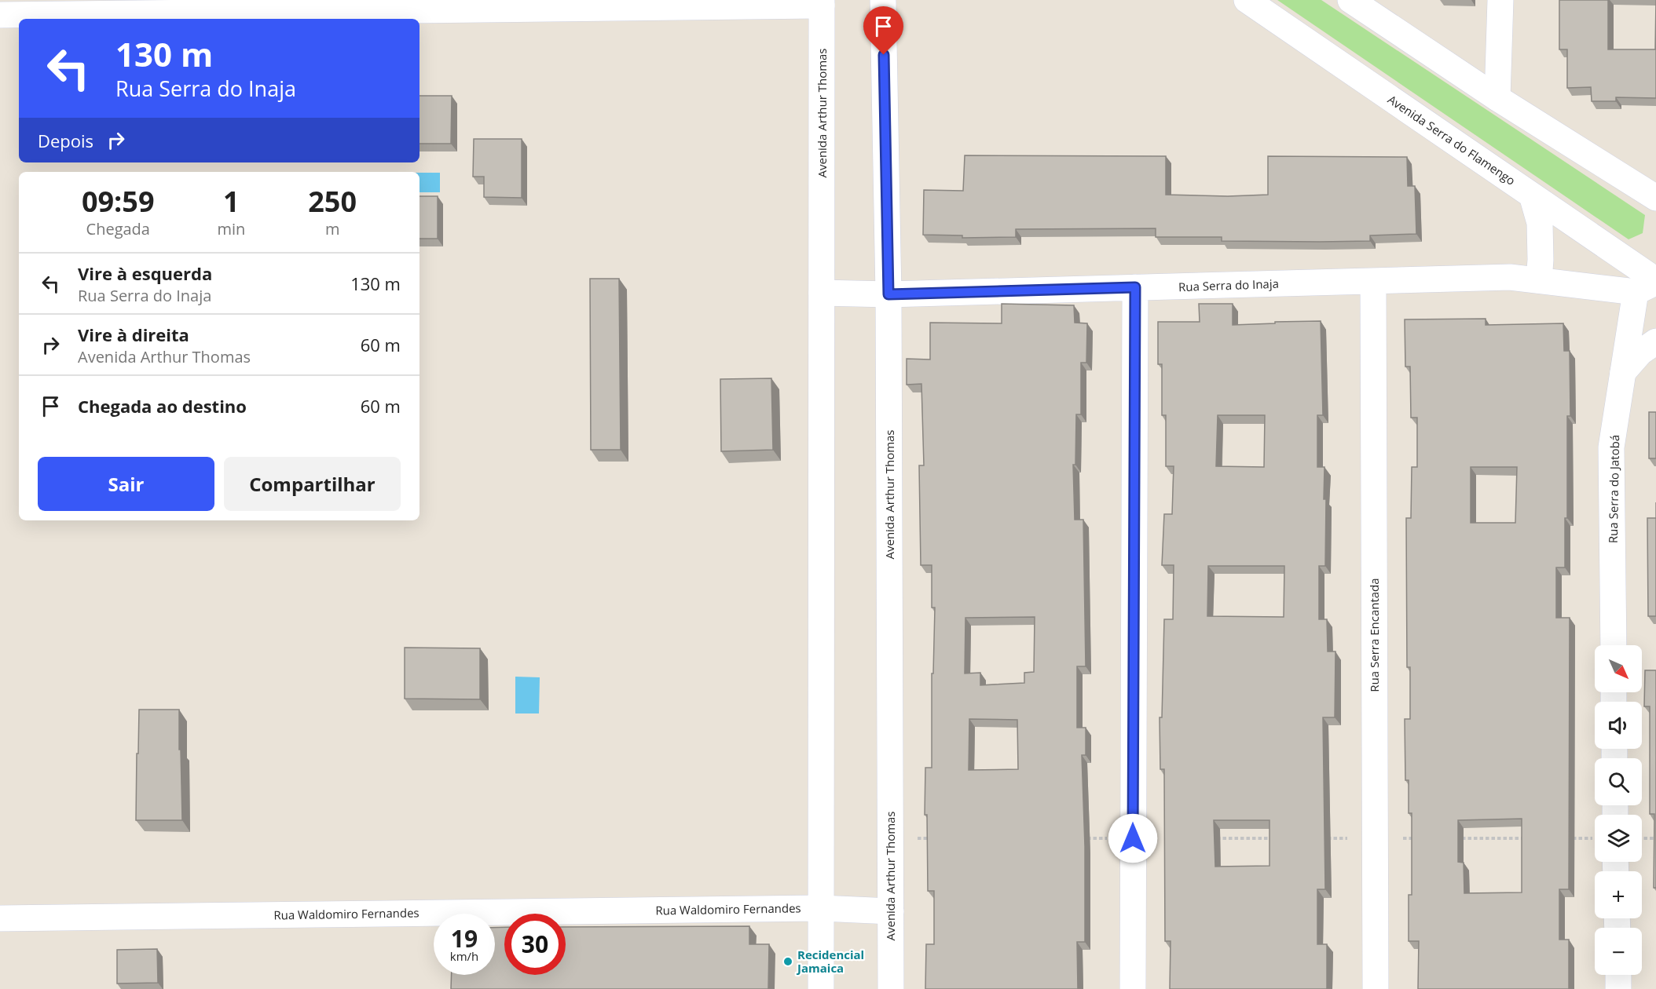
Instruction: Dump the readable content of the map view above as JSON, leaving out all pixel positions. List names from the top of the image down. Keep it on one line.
{"streets":{"street":["Avenida Arthur Thomas","Avenida Serra do Flamengo","Rua Serra do Inaja","Rua Serra do Jatobá","Rua Serra Encantada","Rua Waldomiro Fernandes"]},"crossings":[["Avenida Arthur Thomas","Rua Serra do Inaja"],["Avenida Arthur Thomas","Rua Waldomiro Fernandes"],["Avenida Serra do Flamengo","Rua Serra do Inaja"],["Avenida Serra do Flamengo","Rua Serra do Jatobá"],["Rua Serra do Inaja","Rua Serra do Jatobá"],["Rua Serra do Inaja","Rua Serra Encantada"]],"places":["Recidencial Jamaica"],"north":"bottom right","page":{"turn":["130 m","Rua Serra do Inaja"],"then":"Depois","eta":["09:59","Chegada","1","min","250","m"],"list":[{"name":"Vire à esquerda","note":"Rua Serra do Inaja","value":"130 m"},{"name":"Vire à direita","note":"Avenida Arthur Thomas","value":"60 m"},{"name":"Chegada ao destino","value":"60 m"}],"buttons":["Sair","Compartilhar"],"map_buttons":["+","−"],"speed":"19 km/h","limit":"30"}}
